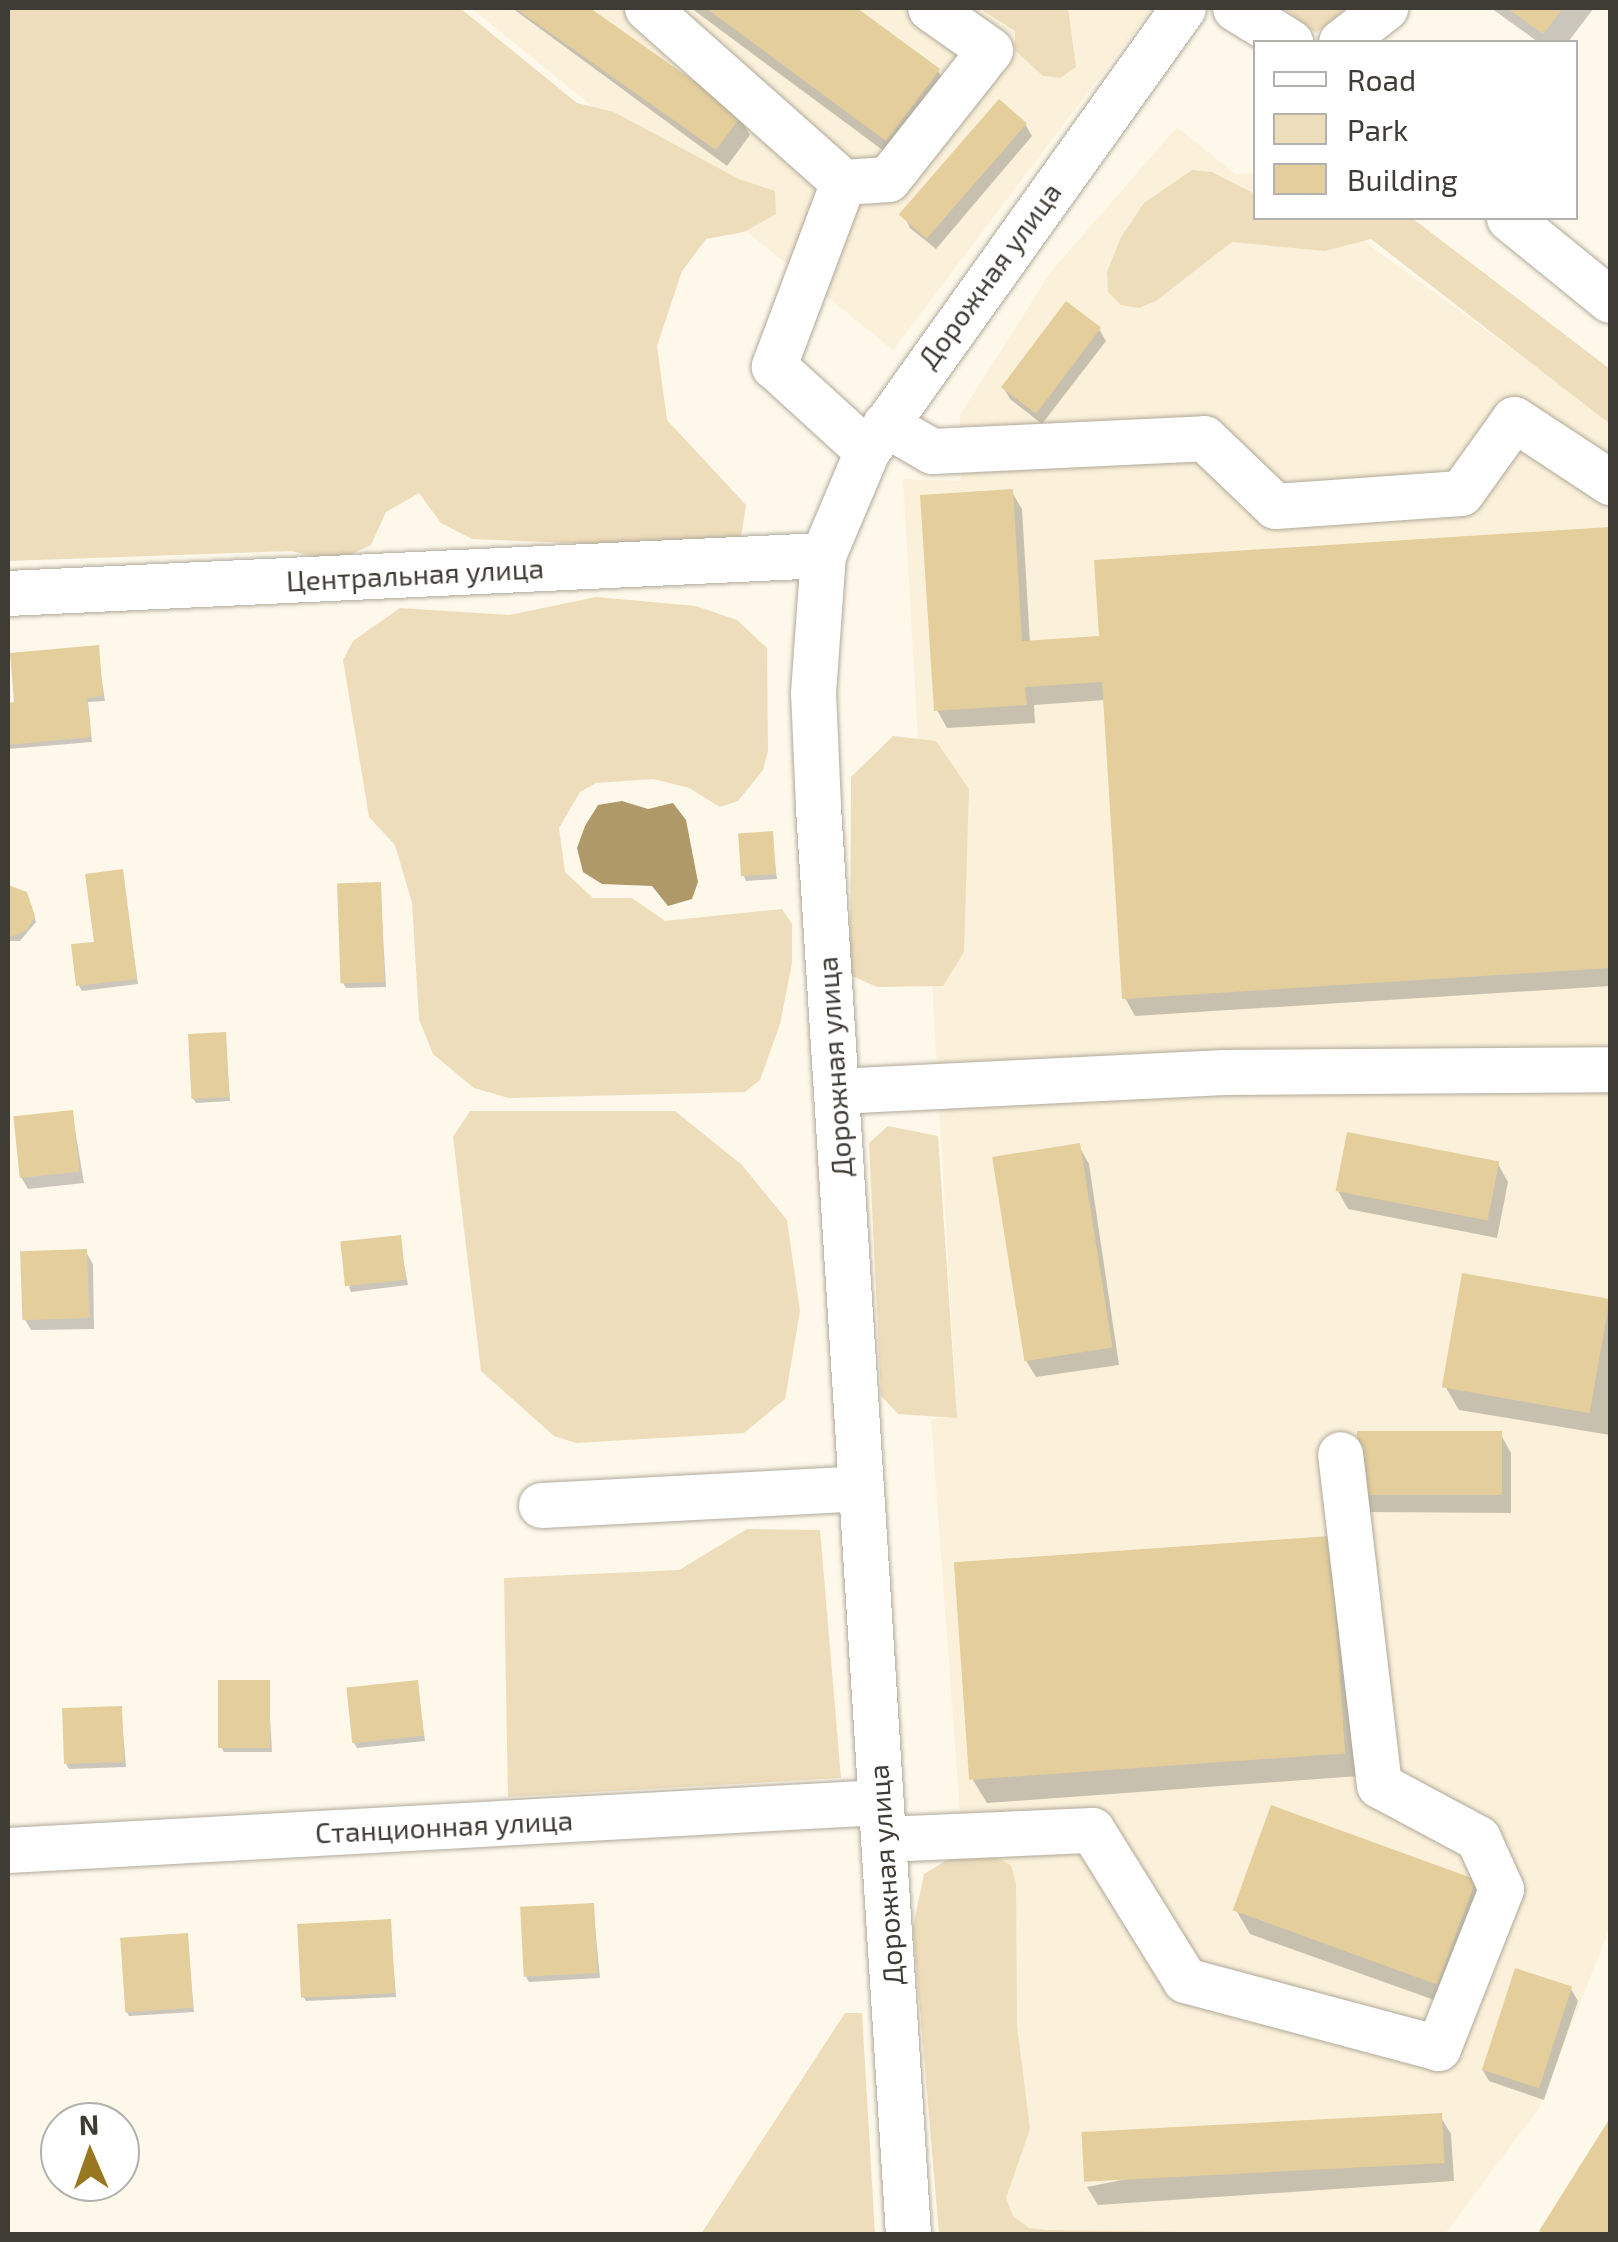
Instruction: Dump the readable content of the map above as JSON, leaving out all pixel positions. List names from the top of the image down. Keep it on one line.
{"streets":{"street":["Дорожная улица","Центральная улица","Станционная улица"]},"crossings":[["Дорожная улица","Центральная улица"],["Дорожная улица","Станционная улица"]],"legend":["Road","Park","Building"],"north":"top"}
